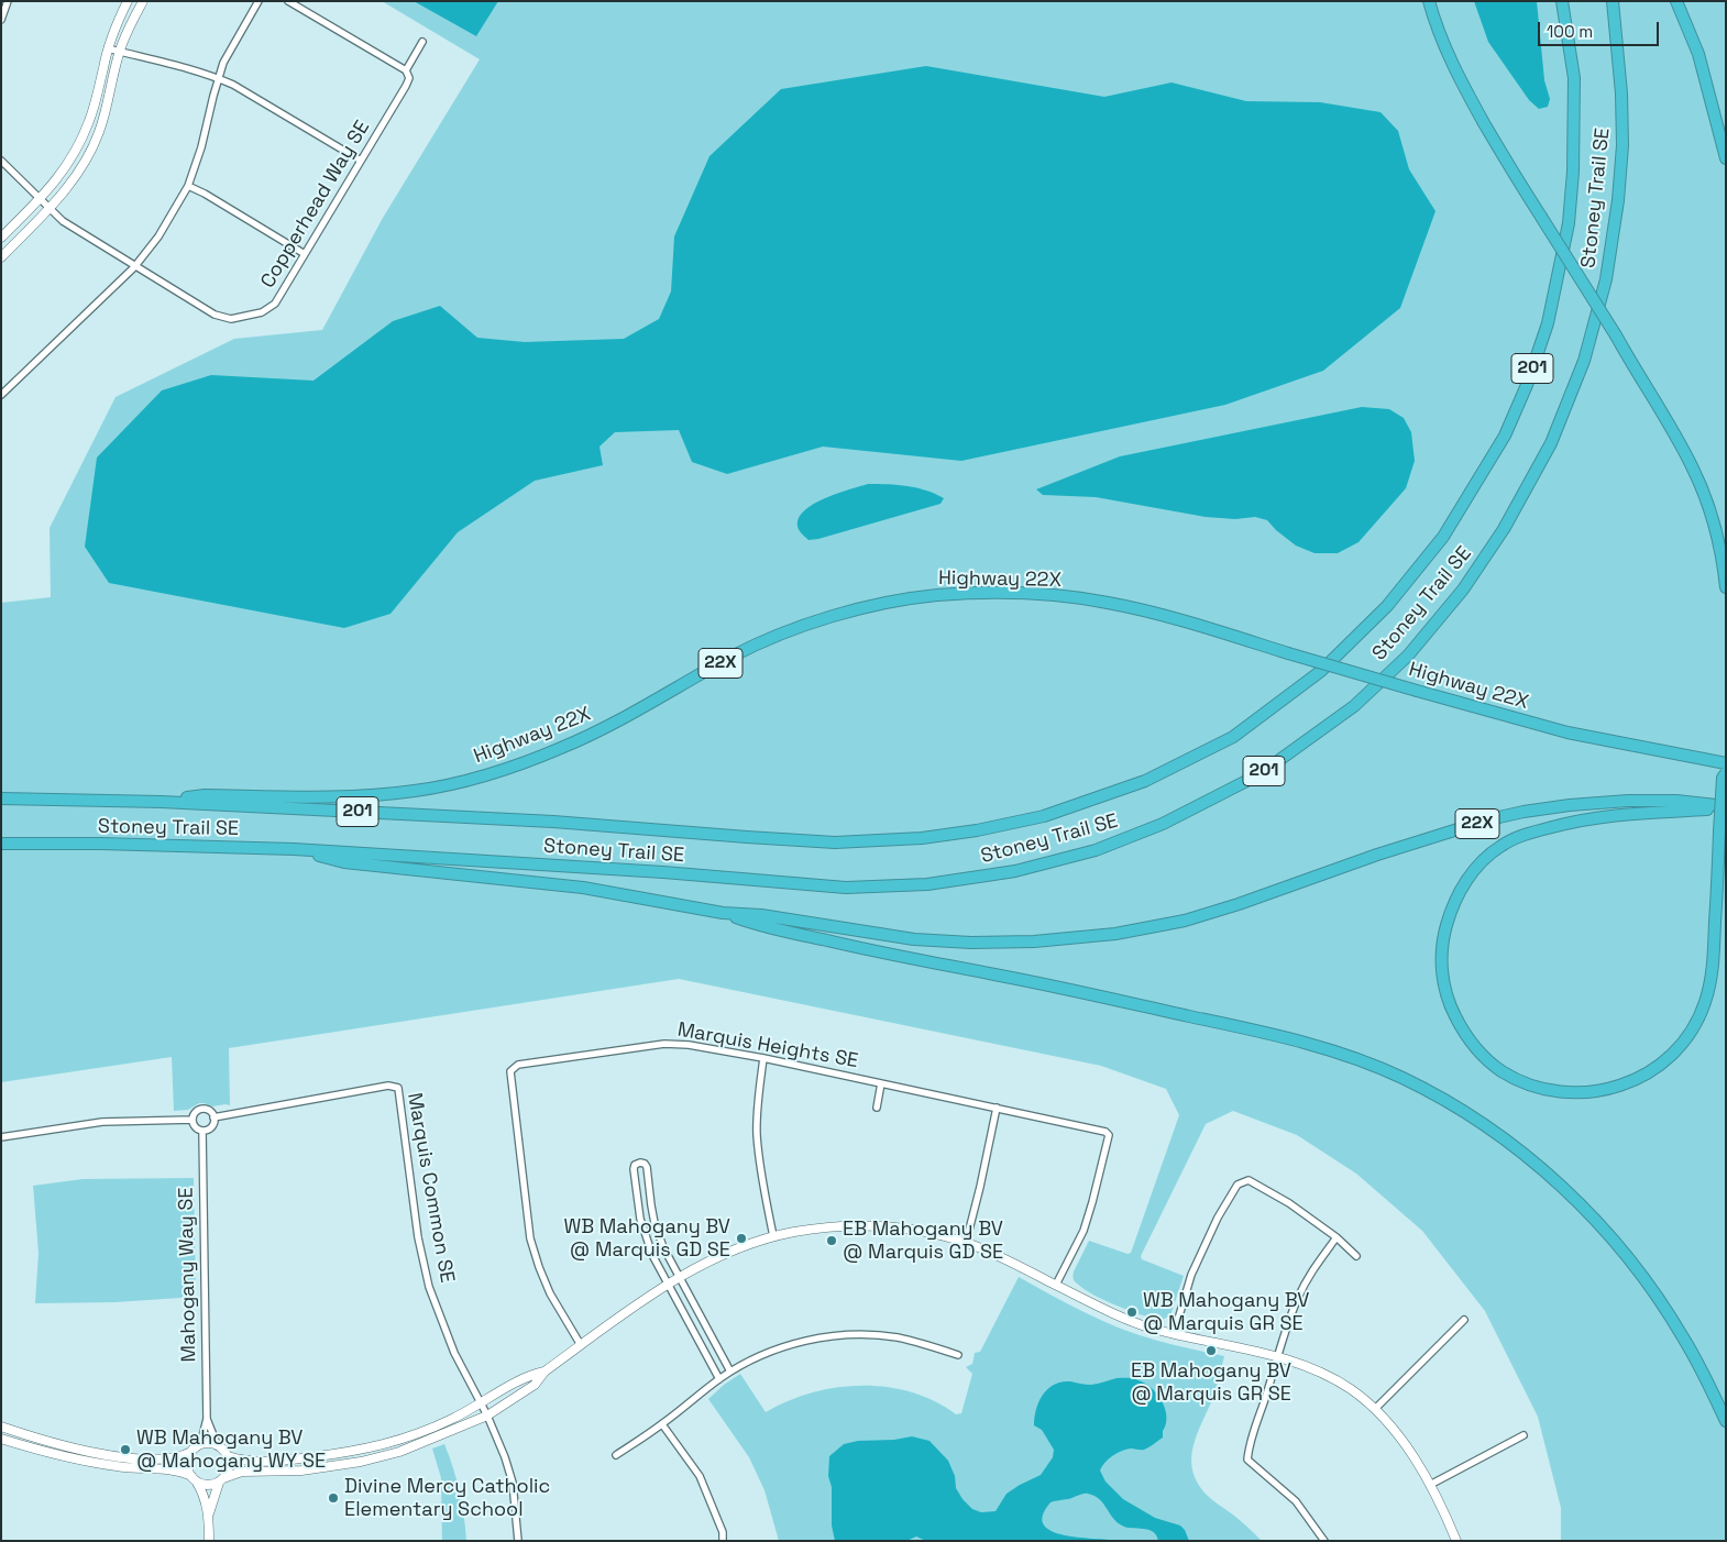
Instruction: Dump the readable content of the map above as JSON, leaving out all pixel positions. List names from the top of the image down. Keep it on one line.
{"streets":{"highway":["Stoney Trail SE","201","Highway 22X","22X"],"street":["Copperhead Way SE","Marquis Heights SE","Marquis Common SE","Mahogany Way SE"]},"crossings":[["Stoney Trail SE","Highway 22X"],["Stoney Trail SE","22X"],["Marquis Common SE","Mahogany Way SE"]],"places":["WB Mahogany BV @ Marquis GD SE","EB Mahogany BV @ Marquis GD SE","WB Mahogany BV @ Marquis GR SE","EB Mahogany BV @ Marquis GR SE","WB Mahogany BV @ Mahogany WY SE","Divine Mercy Catholic Elementary School"],"scale_bar":"100 m"}
